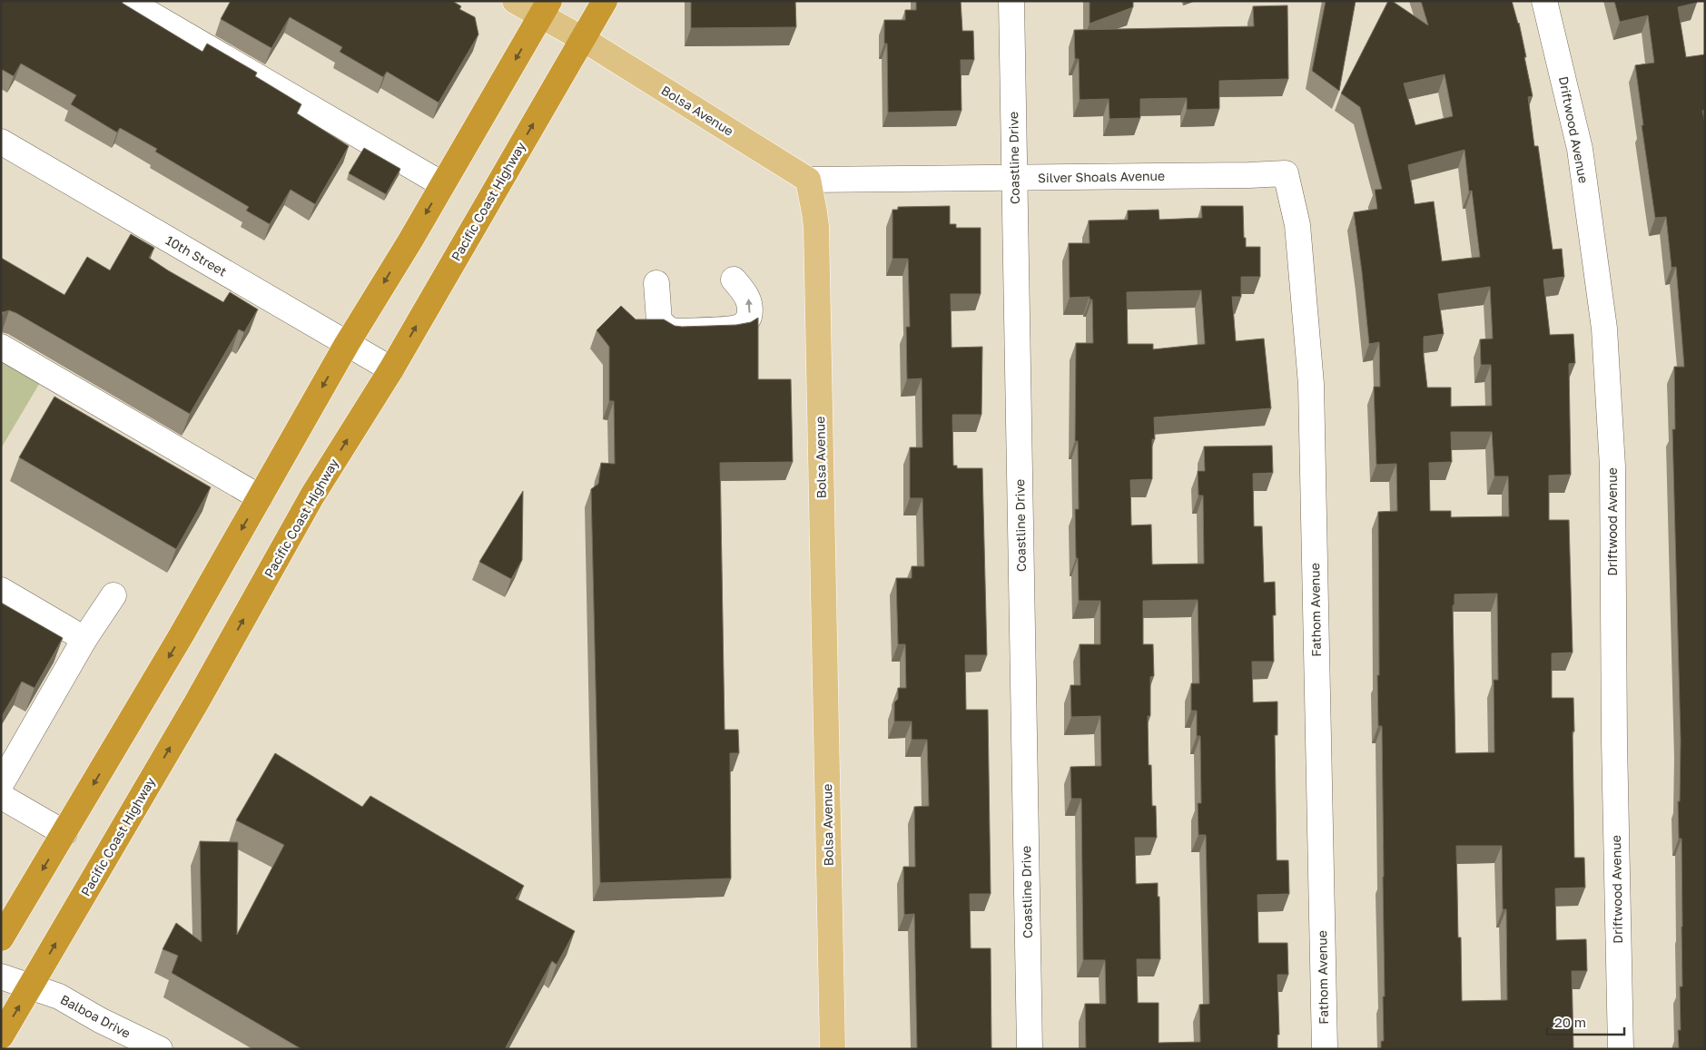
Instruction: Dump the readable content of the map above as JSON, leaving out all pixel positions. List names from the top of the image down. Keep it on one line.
{"streets":{"highway":["Pacific Coast Highway"],"main road":["Bolsa Avenue"],"street":["Driftwood Avenue","Coastline Drive","Silver Shoals Avenue","10th Street","Fathom Avenue","Balboa Drive"]},"crossings":[["Bolsa Avenue","Silver Shoals Avenue"],["Bolsa Avenue","Pacific Coast Highway"],["Coastline Drive","Silver Shoals Avenue"],["Silver Shoals Avenue","Fathom Avenue"],["Pacific Coast Highway","10th Street"],["Pacific Coast Highway","Balboa Drive"]],"scale_bar":"20 m"}
